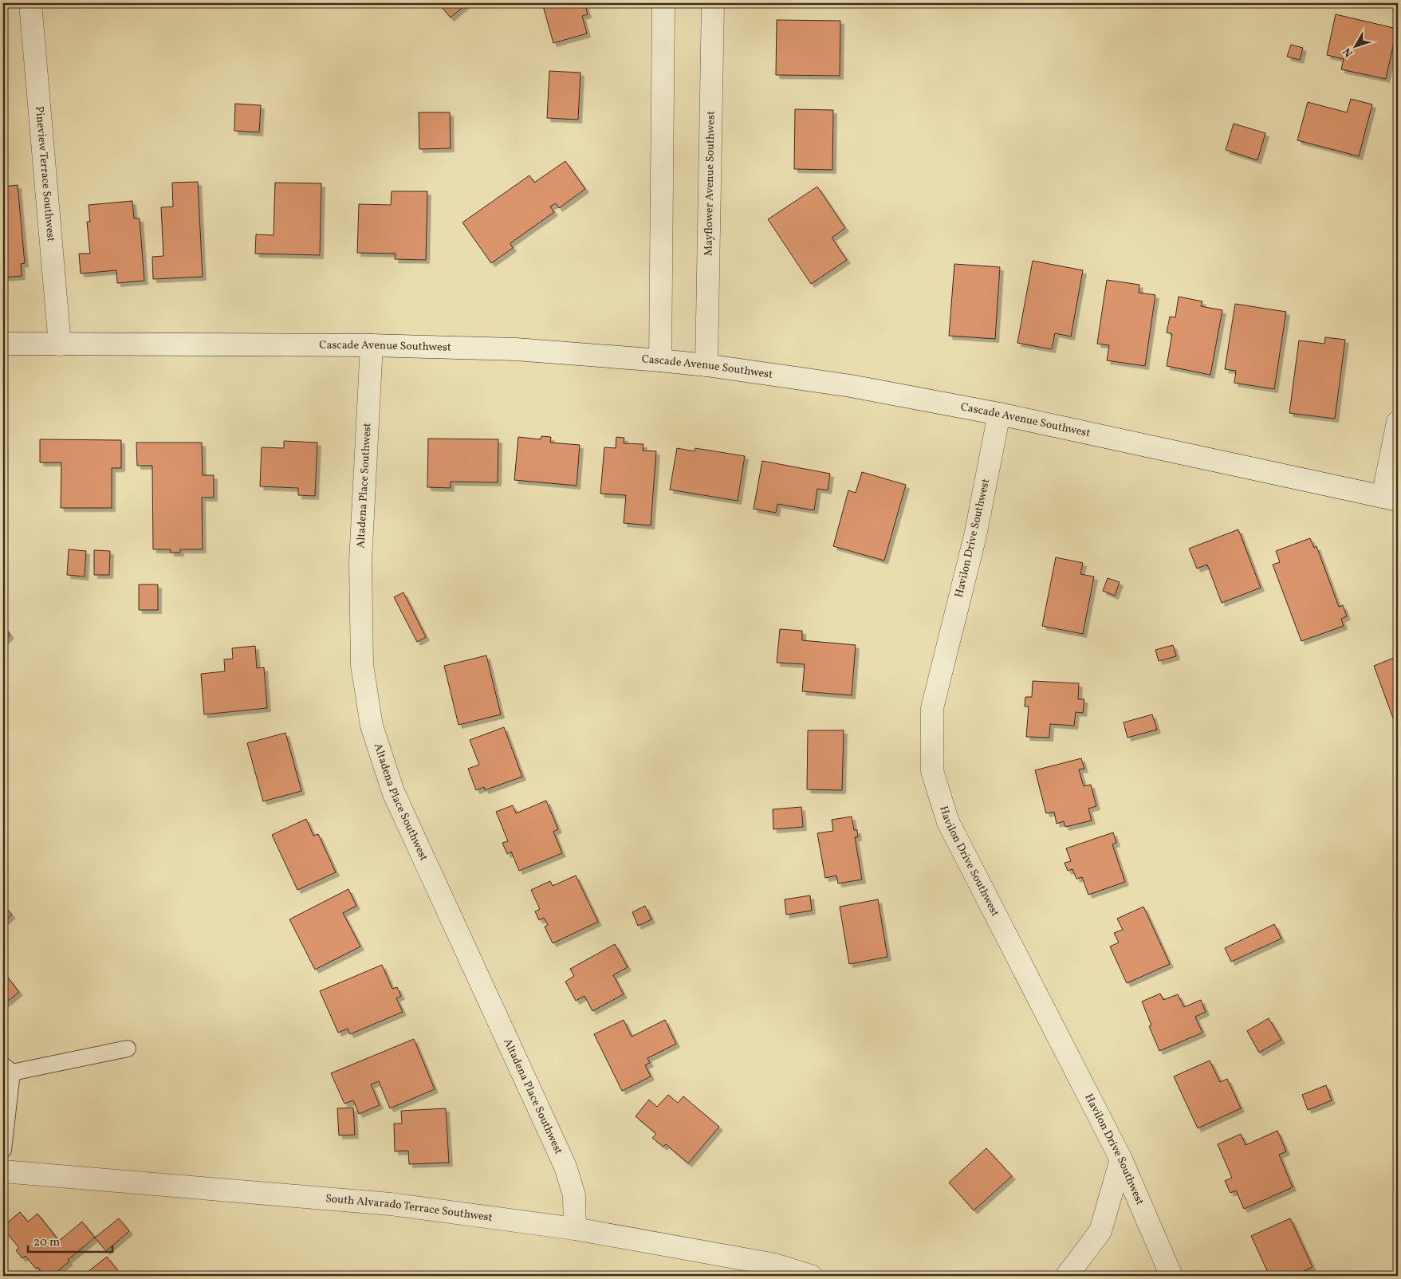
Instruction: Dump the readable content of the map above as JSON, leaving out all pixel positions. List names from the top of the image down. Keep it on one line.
{"streets":{"street":["Pineview Terrace Southwest","Mayflower Avenue Southwest","Cascade Avenue Southwest","Altadena Place Southwest","Havilon Drive Southwest","South Alvarado Terrace Southwest"]},"crossings":[["Pineview Terrace Southwest","Cascade Avenue Southwest"],["Mayflower Avenue Southwest","Cascade Avenue Southwest"],["Cascade Avenue Southwest","Altadena Place Southwest"],["Cascade Avenue Southwest","Havilon Drive Southwest"],["Altadena Place Southwest","South Alvarado Terrace Southwest"]],"scale_bar":"20 m","north":"bottom left"}
